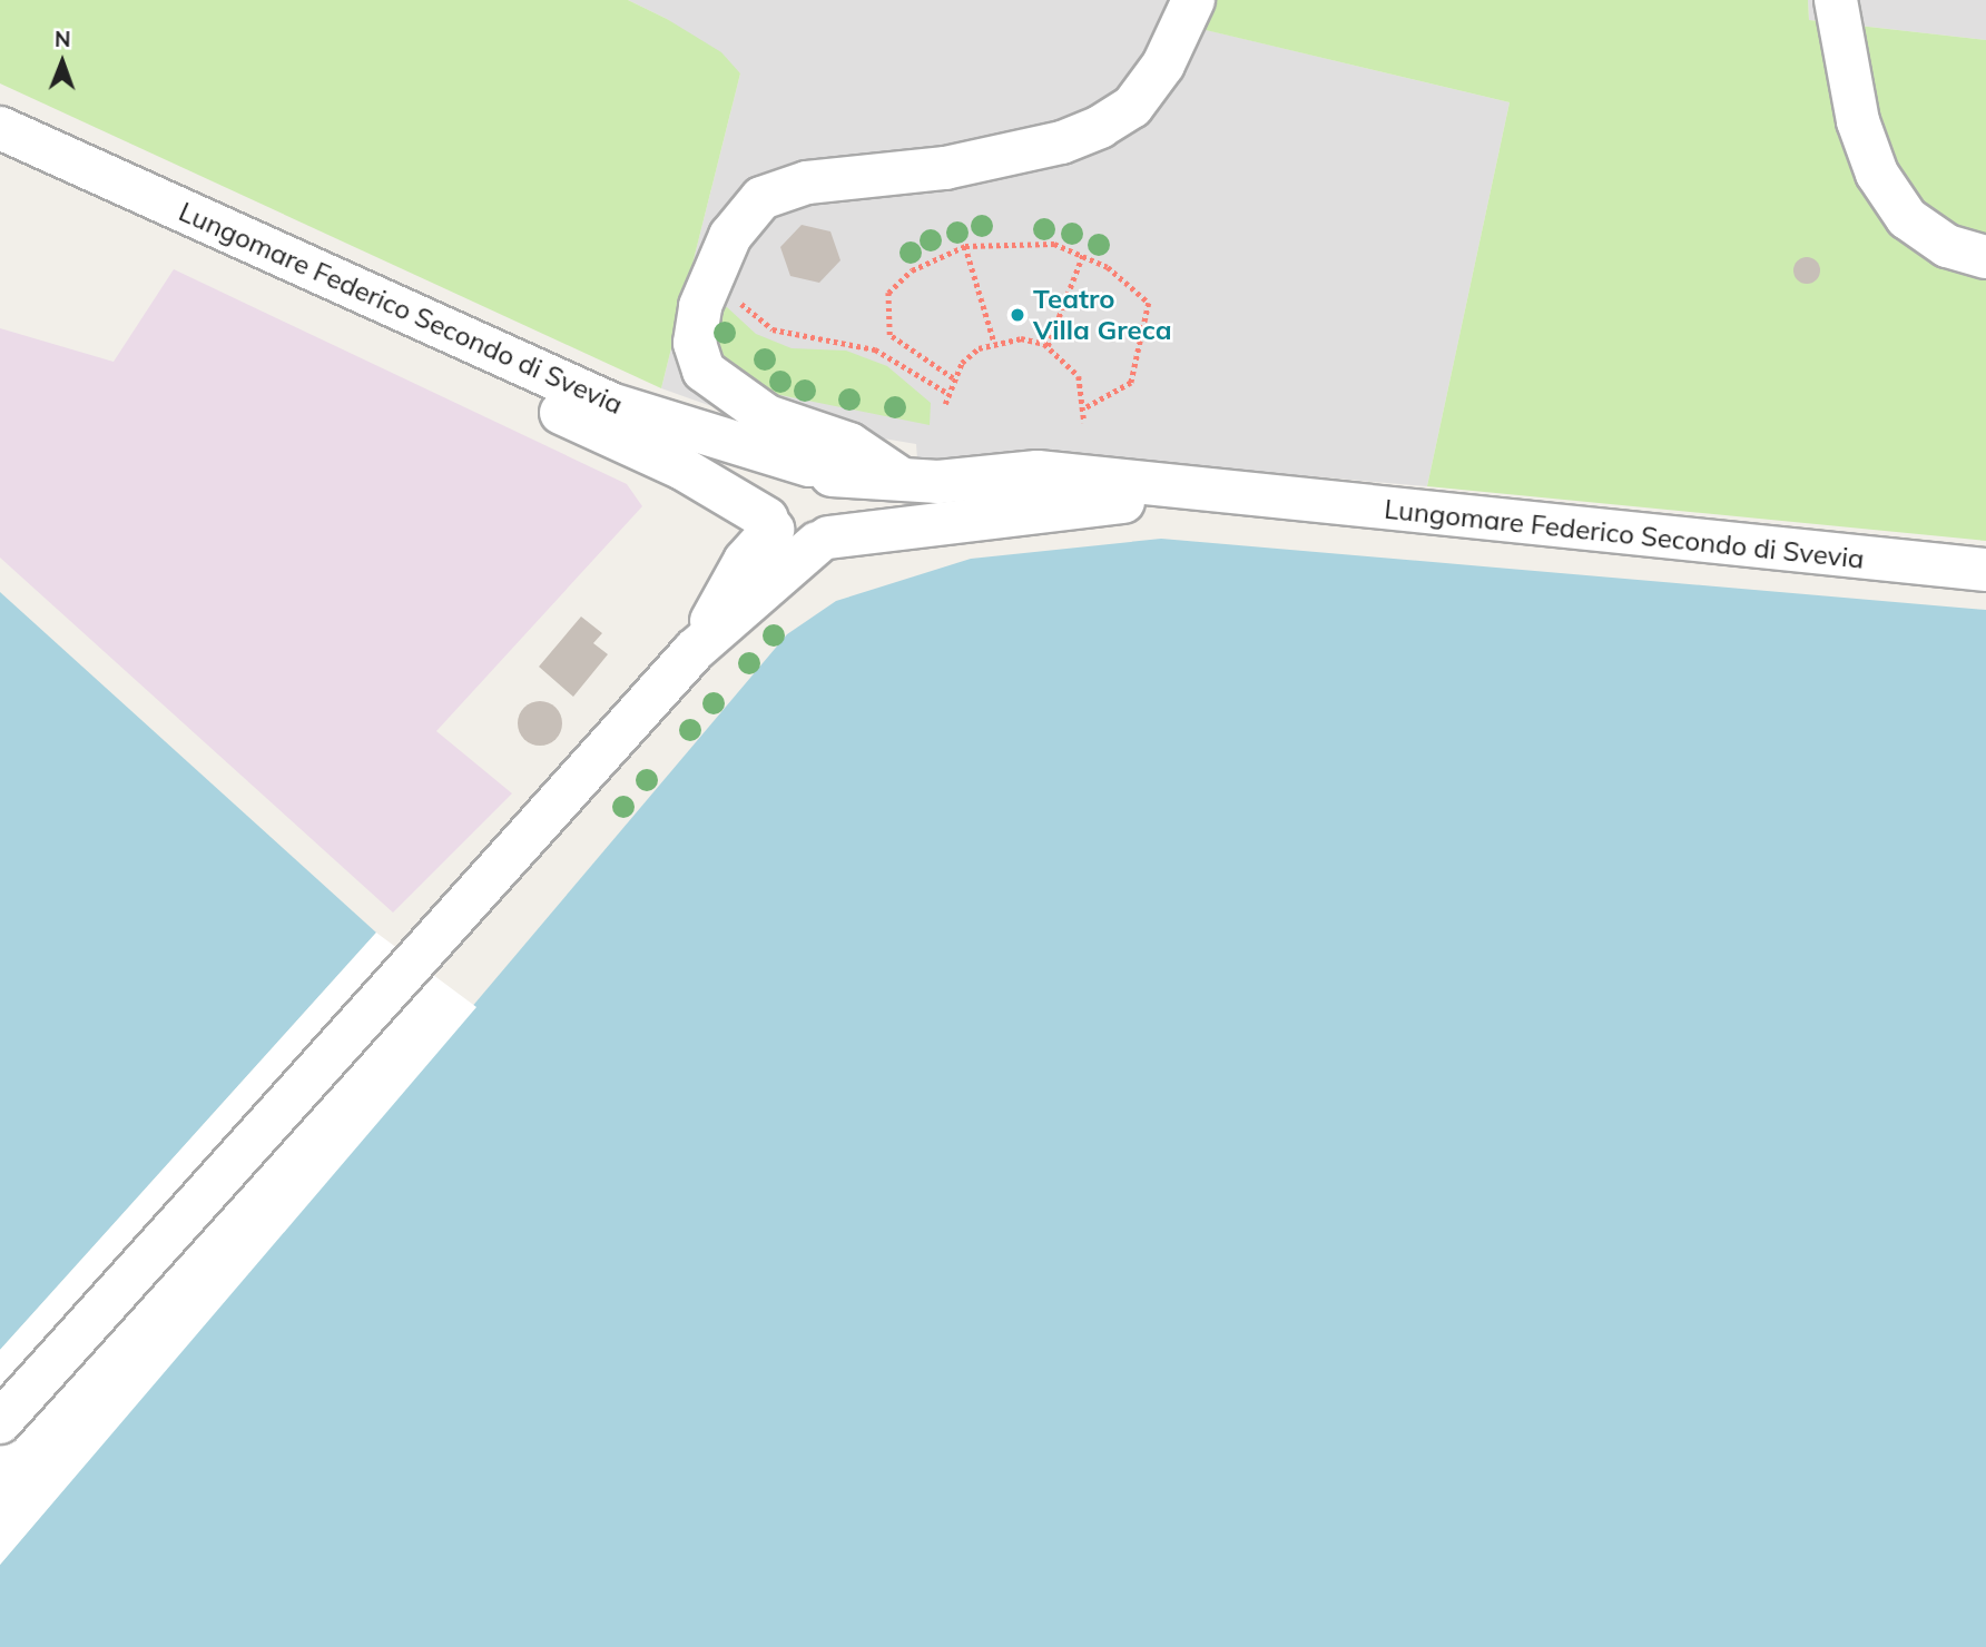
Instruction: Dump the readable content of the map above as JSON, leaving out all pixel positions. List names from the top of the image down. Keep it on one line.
{"streets":{"street":["Lungomare Federico Secondo di Svevia"]},"places":["Teatro Villa Greca"],"north":"top"}
